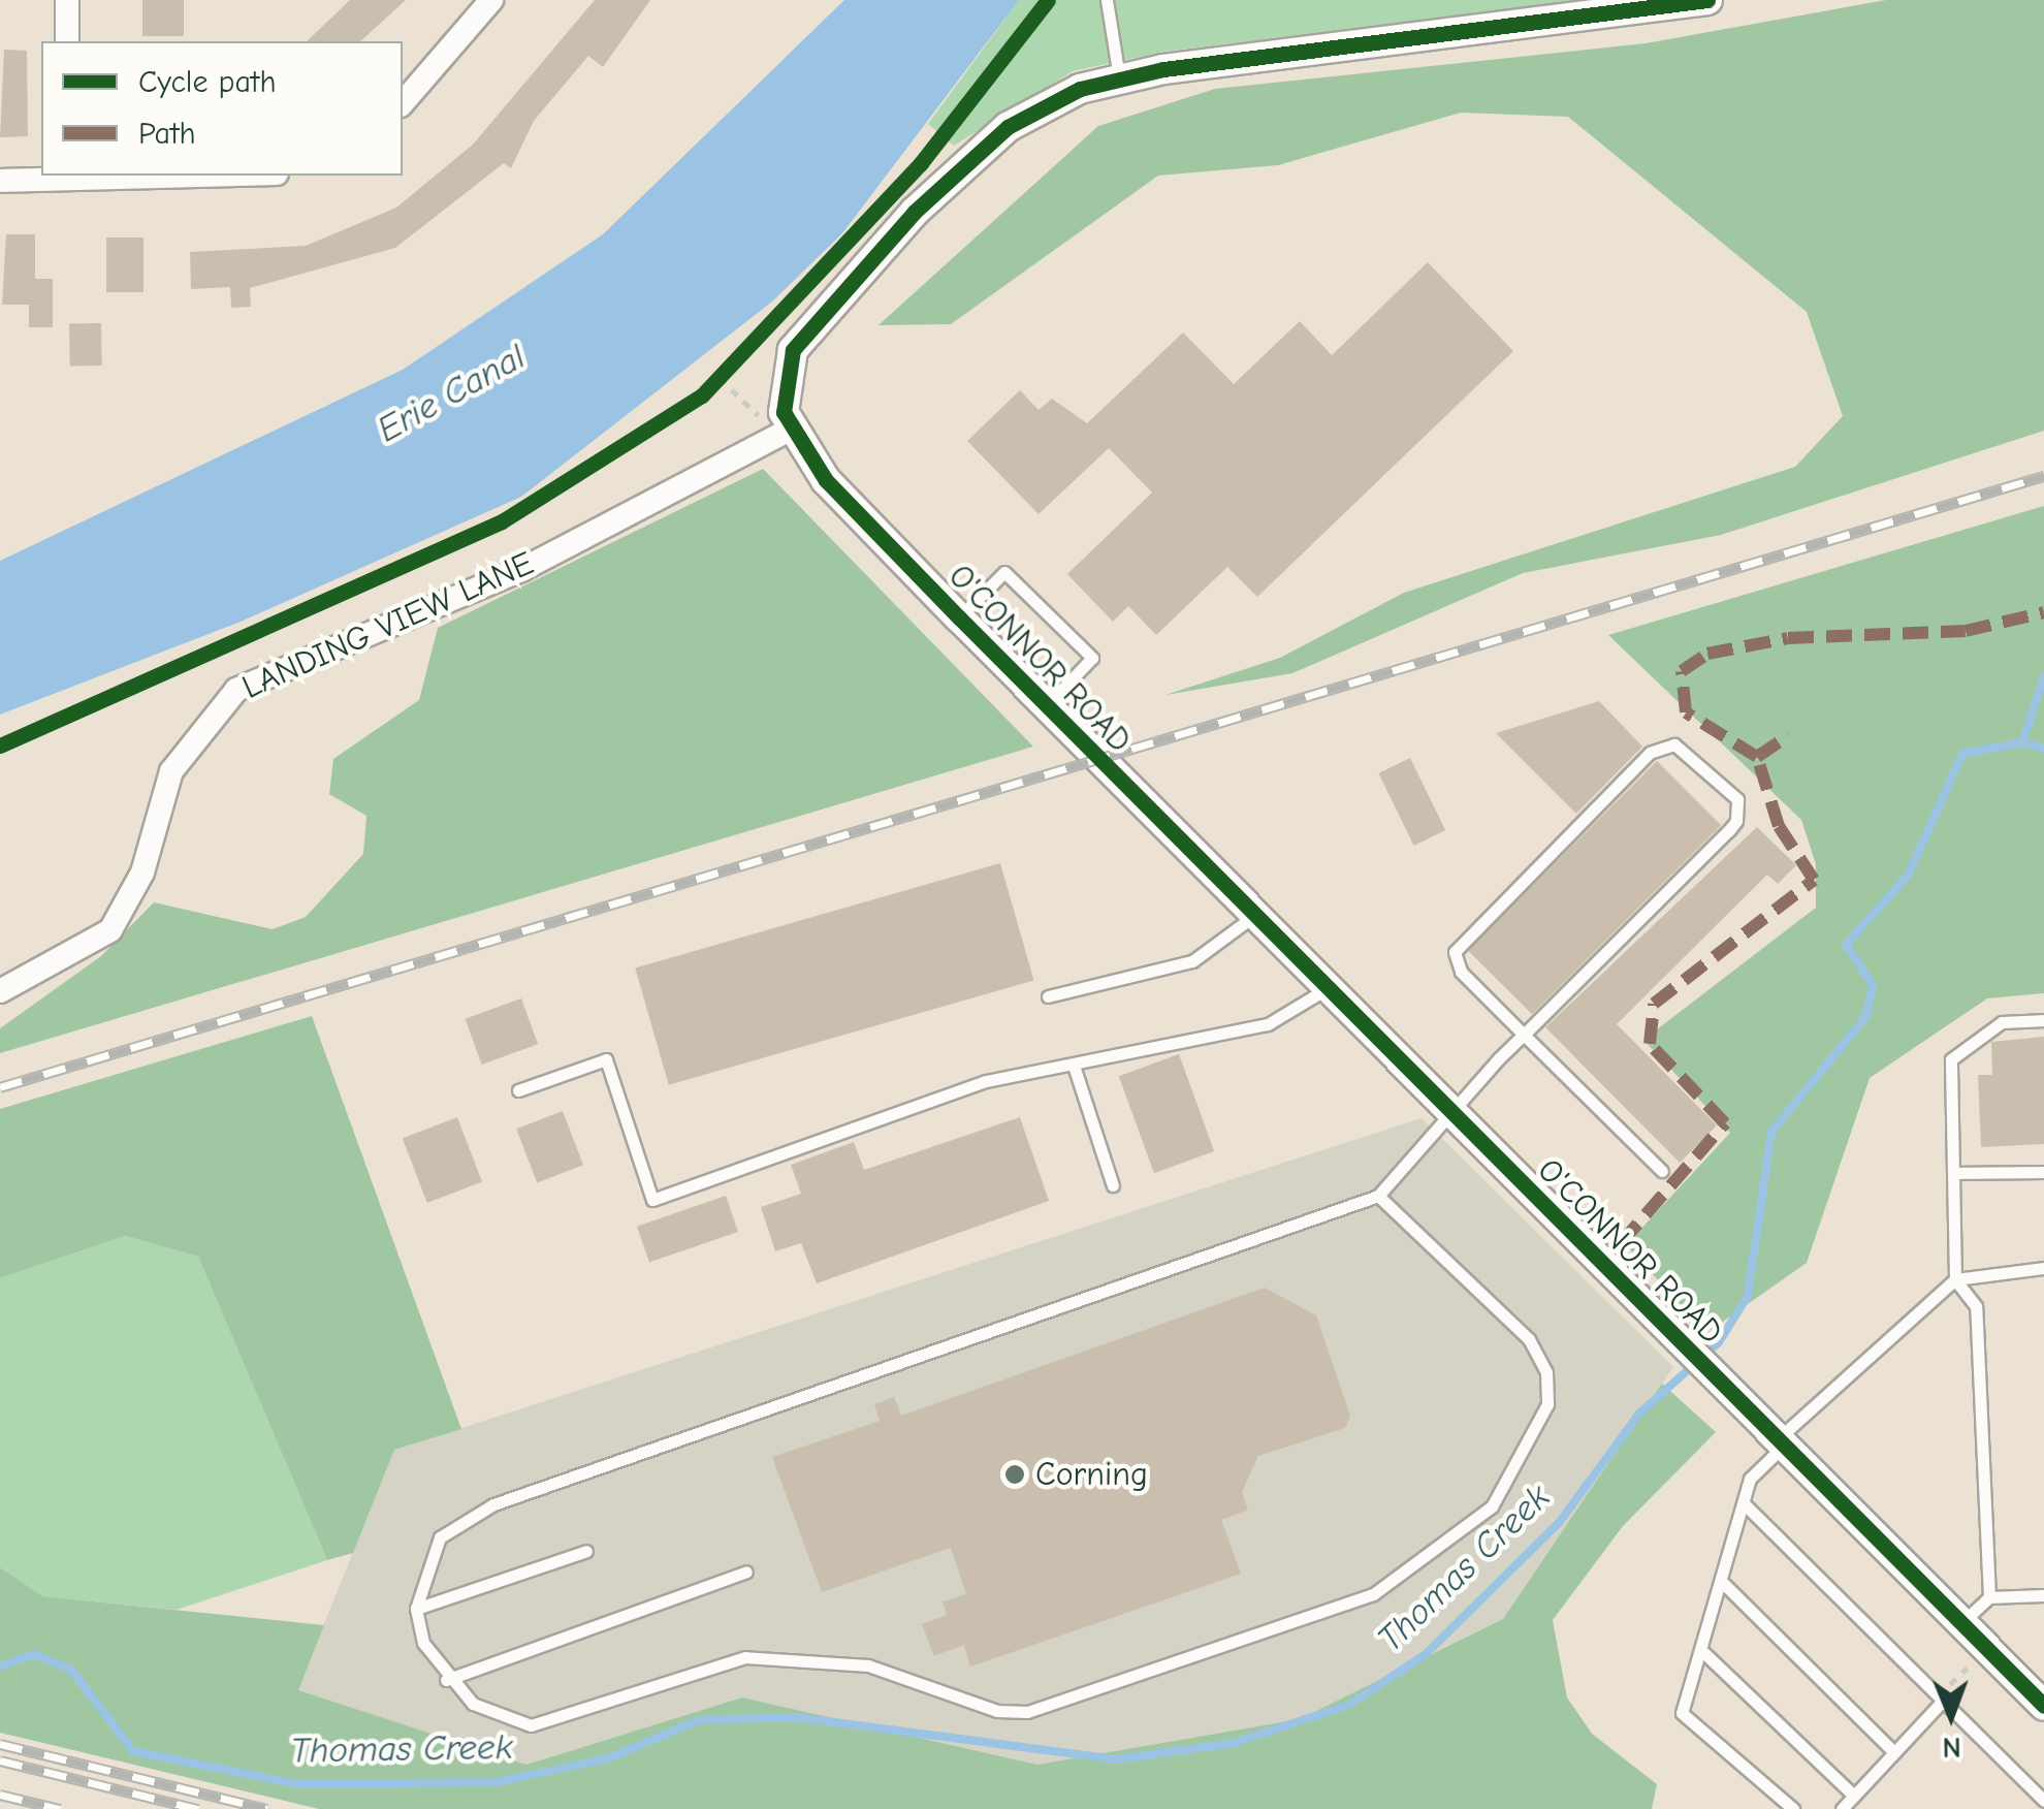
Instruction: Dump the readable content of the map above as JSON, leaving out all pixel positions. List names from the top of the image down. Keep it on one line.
{"streets":{"street":["LANDING VIEW LANE","O'CONNOR ROAD"]},"crossings":[["LANDING VIEW LANE","O'CONNOR ROAD"]],"water":["Erie Canal","Thomas Creek"],"places":["Corning"],"legend":["Cycle path","Path"],"north":"bottom"}
